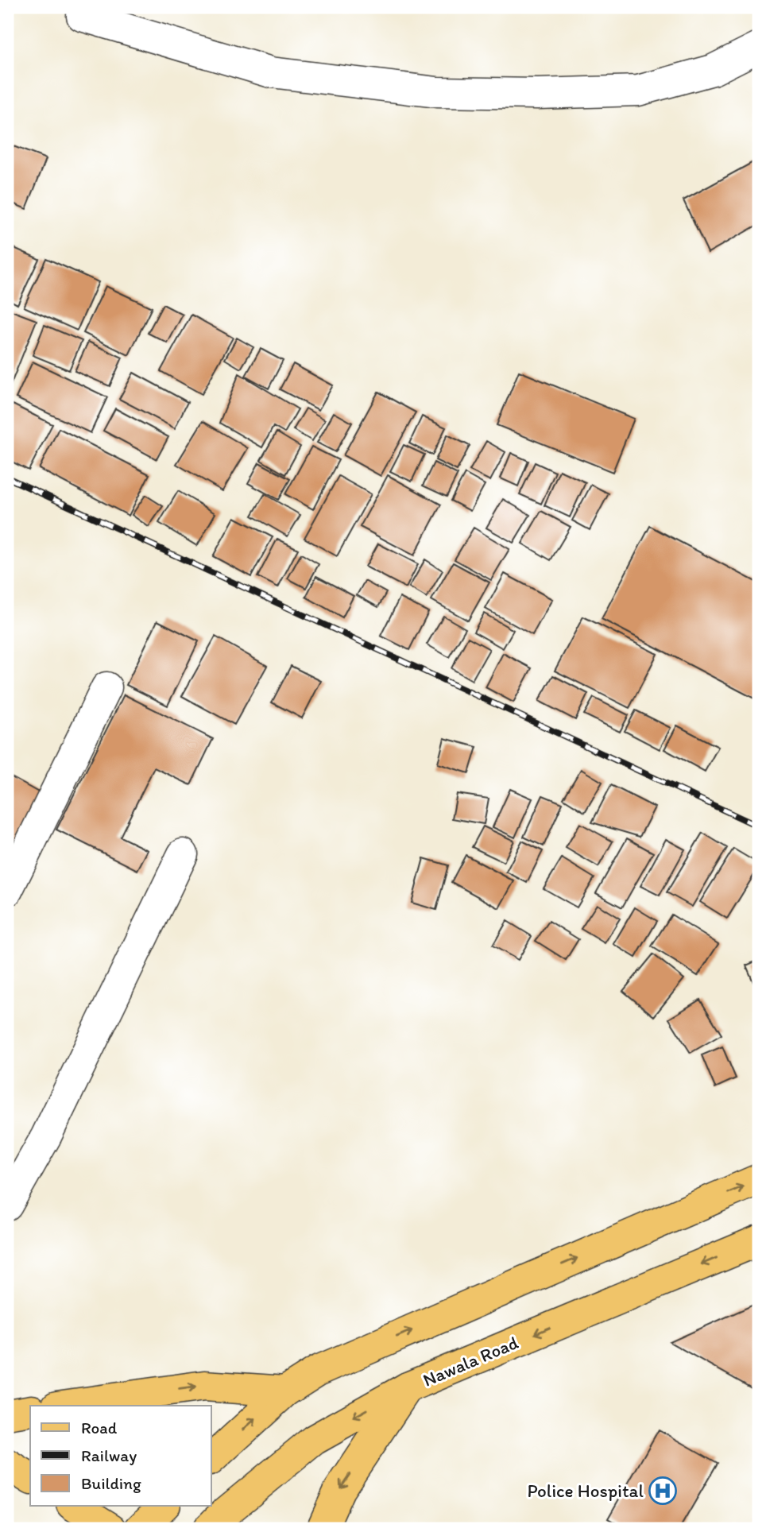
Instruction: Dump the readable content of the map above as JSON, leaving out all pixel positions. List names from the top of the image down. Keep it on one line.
{"streets":{"main road":["Nawala Road"]},"places":{"hospital":["Police Hospital"]},"legend":["Road","Railway","Building"]}
